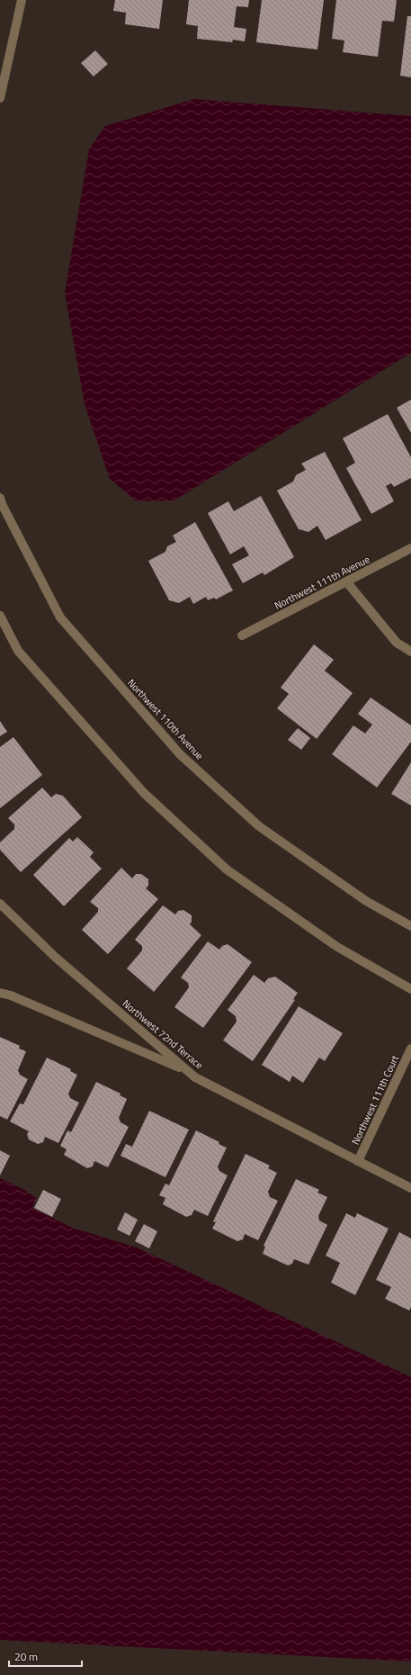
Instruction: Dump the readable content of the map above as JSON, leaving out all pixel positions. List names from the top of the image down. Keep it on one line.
{"streets":{"street":["Northwest 111th Avenue","Northwest 110th Avenue","Northwest 72nd Terrace","Northwest 111th Court"]},"crossings":[["Northwest 72nd Terrace","Northwest 111th Court"]],"scale_bar":"20 m"}
